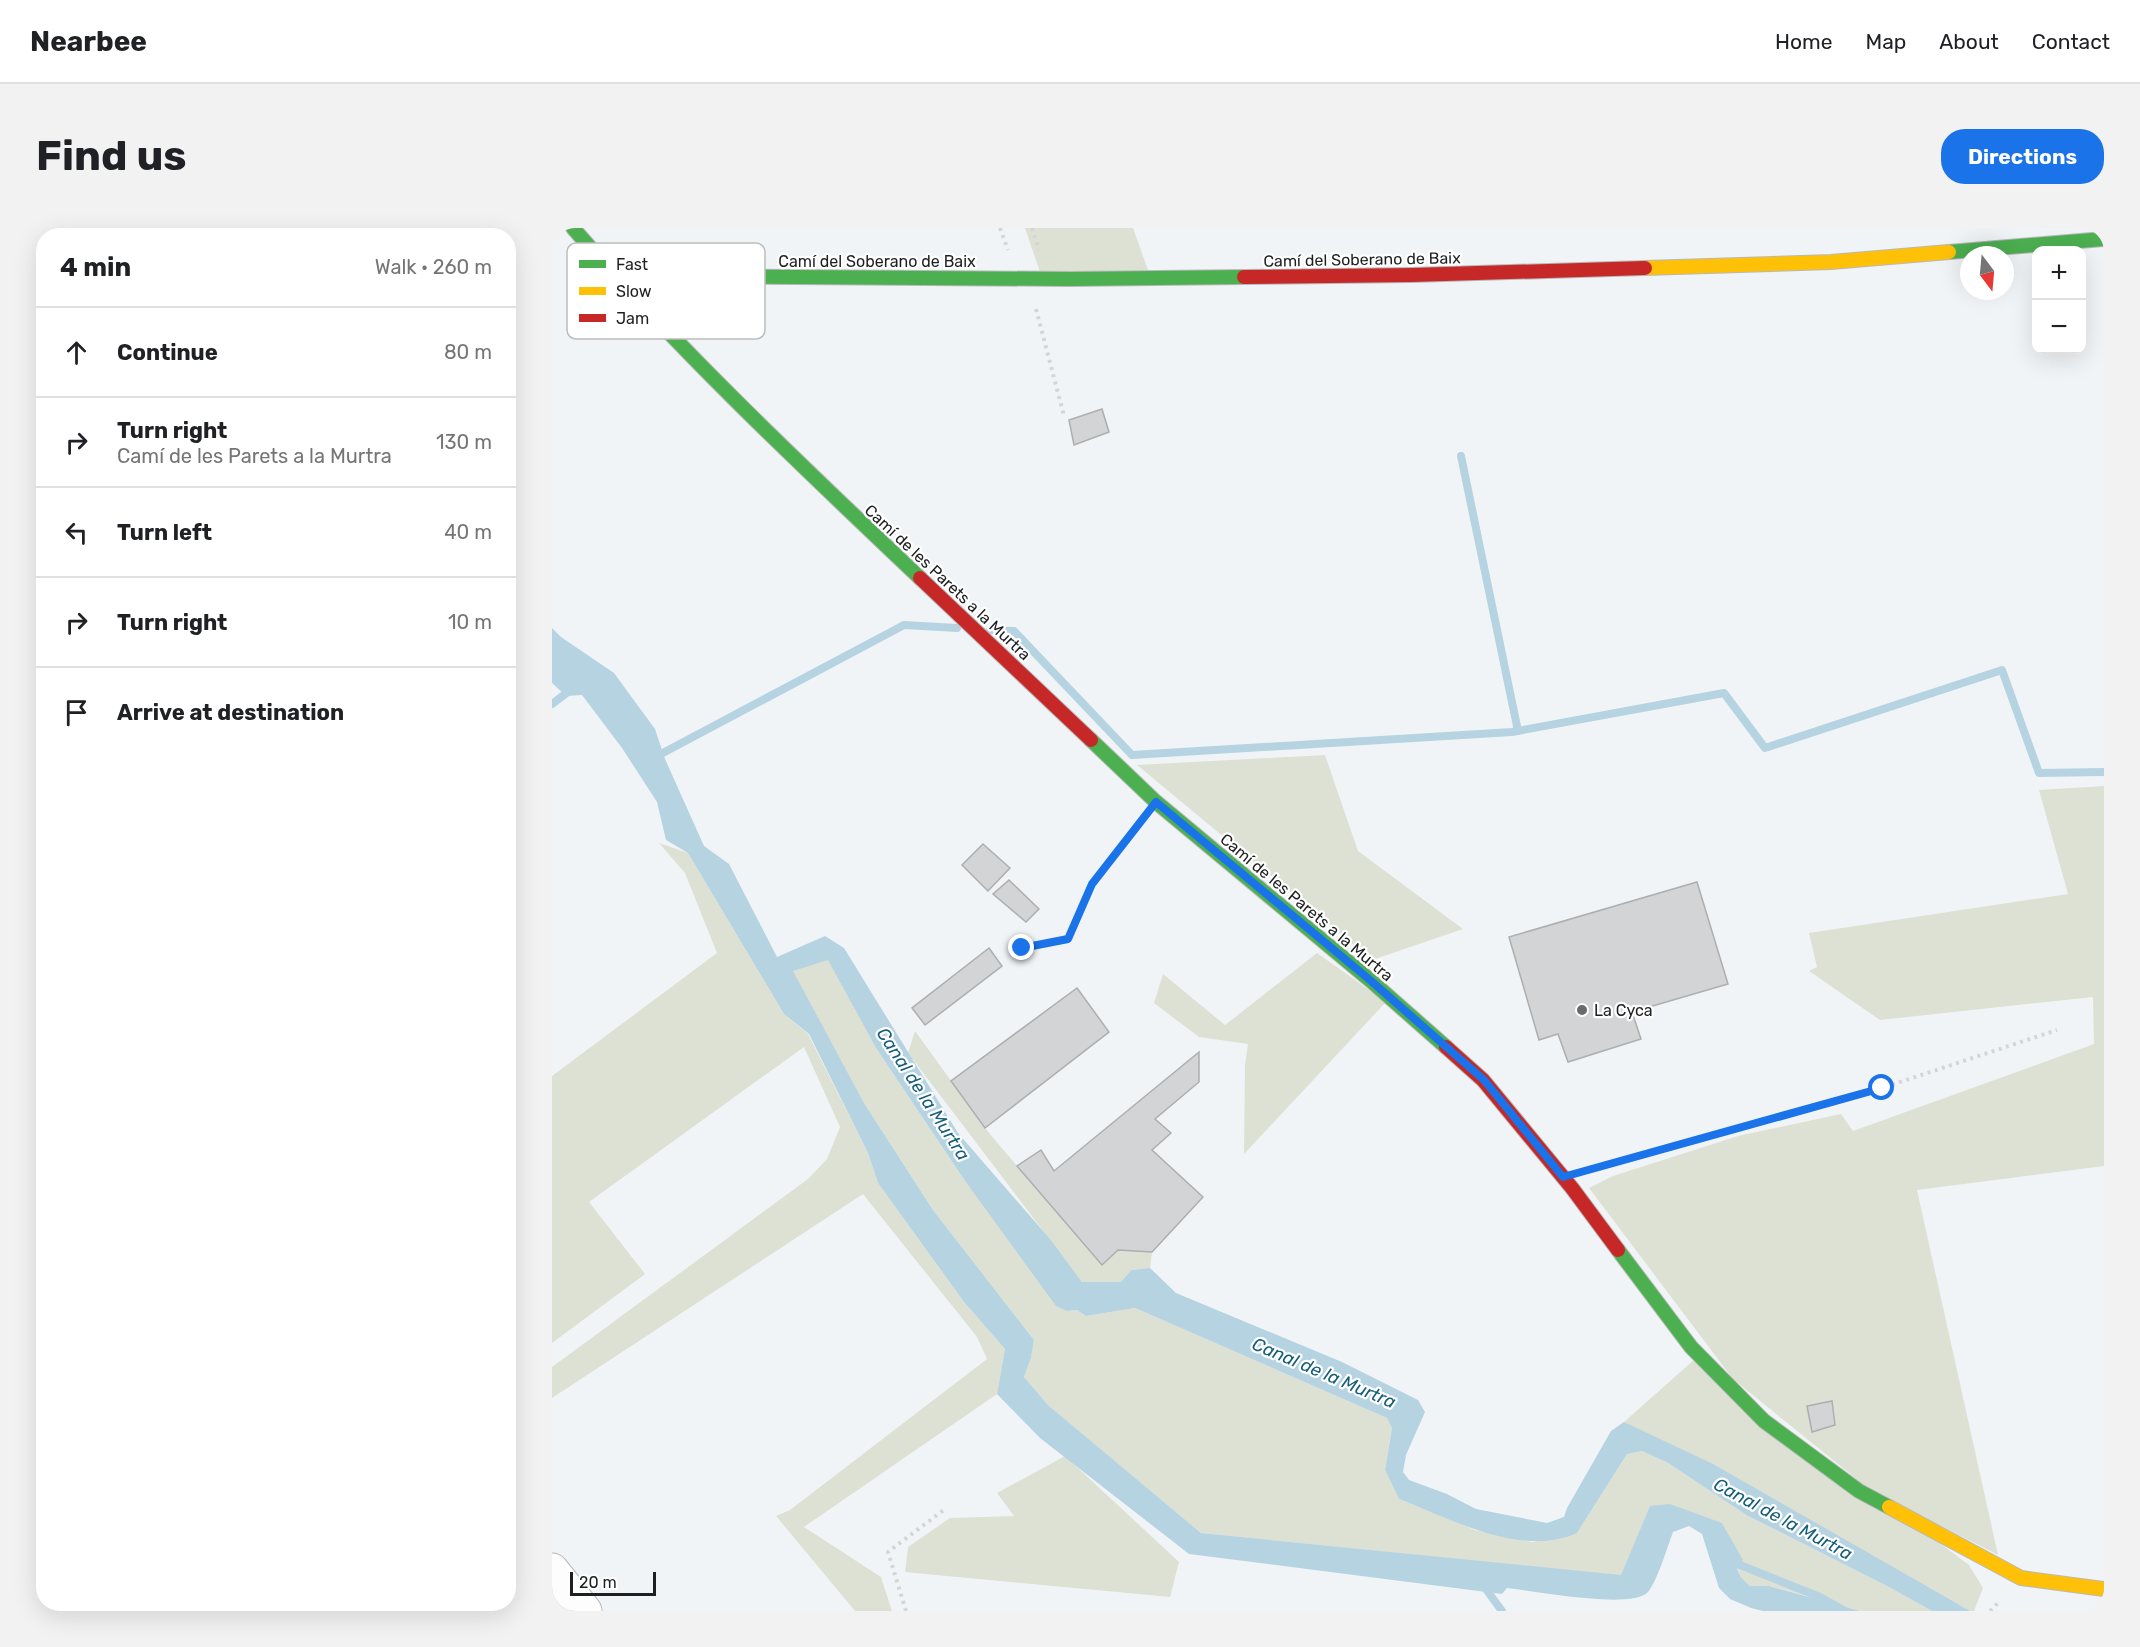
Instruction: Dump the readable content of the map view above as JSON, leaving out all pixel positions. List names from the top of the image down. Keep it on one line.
{"streets":{"street":["Camí del Soberano de Baix","Camí de les Parets a la Murtra"]},"water":["Canal de la Murtra"],"places":["La Cyca"],"legend":["Fast","Slow","Jam"],"scale_bar":"20 m","north":"bottom","page":{"header":"Nearbee","nav":["Home","Map","About","Contact"],"buttons":"Directions","title":"Find us","heading":["4 min","Walk · 260 m"],"map_buttons":["+","−"],"list":[["Continue","80 m"],["Turn right","Camí de les Parets a la Murtra","130 m"],["Turn left","40 m"],["Turn right","10 m"],"Arrive at destination"],"scale":"20 m"}}
